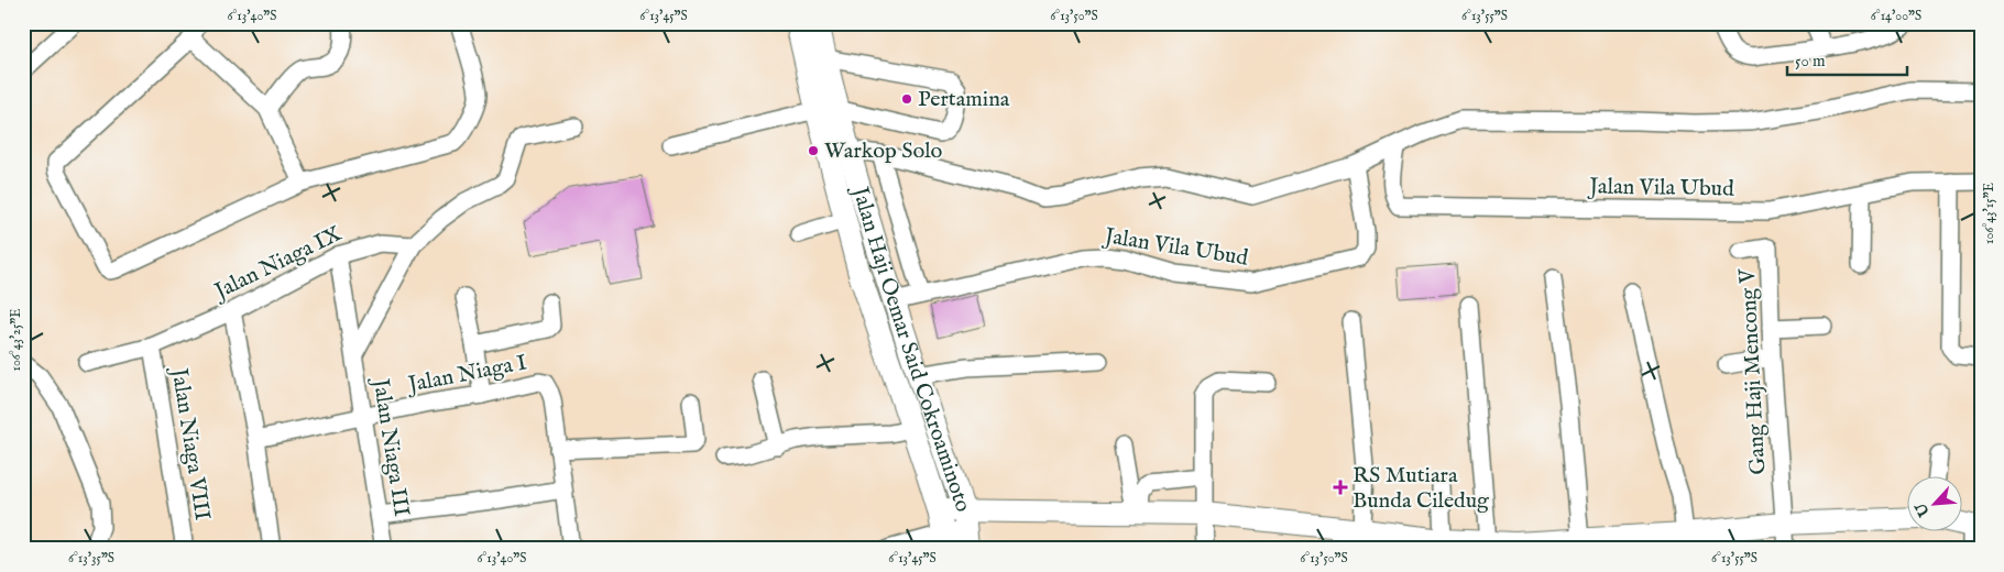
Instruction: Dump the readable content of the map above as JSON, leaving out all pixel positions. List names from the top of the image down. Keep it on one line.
{"streets":{"main road":["Jalan Haji Oemar Said Cokroaminoto"],"street":["Jalan Vila Ubud","Jalan Niaga IX","Gang Haji Mencong V","Jalan Niaga I","Jalan Niaga VIII","Jalan Niaga III"]},"crossings":[["Jalan Vila Ubud","Jalan Haji Oemar Said Cokroaminoto"],["Jalan Niaga IX","Jalan Niaga VIII"],["Jalan Niaga IX","Jalan Niaga III"],["Jalan Niaga I","Jalan Niaga III"]],"places":{"other":["Pertamina","Warkop Solo"],"health":["RS Mutiara Bunda Ciledug"]},"scale_bar":"50 m","north":"bottom left","coordinates":["6°13'40\"S","6°13'45\"S","6°13'50\"S","6°13'55\"S","6°14'00\"S","106°43'15\"E","106°43'25\"E","6°13'35\"S"]}
